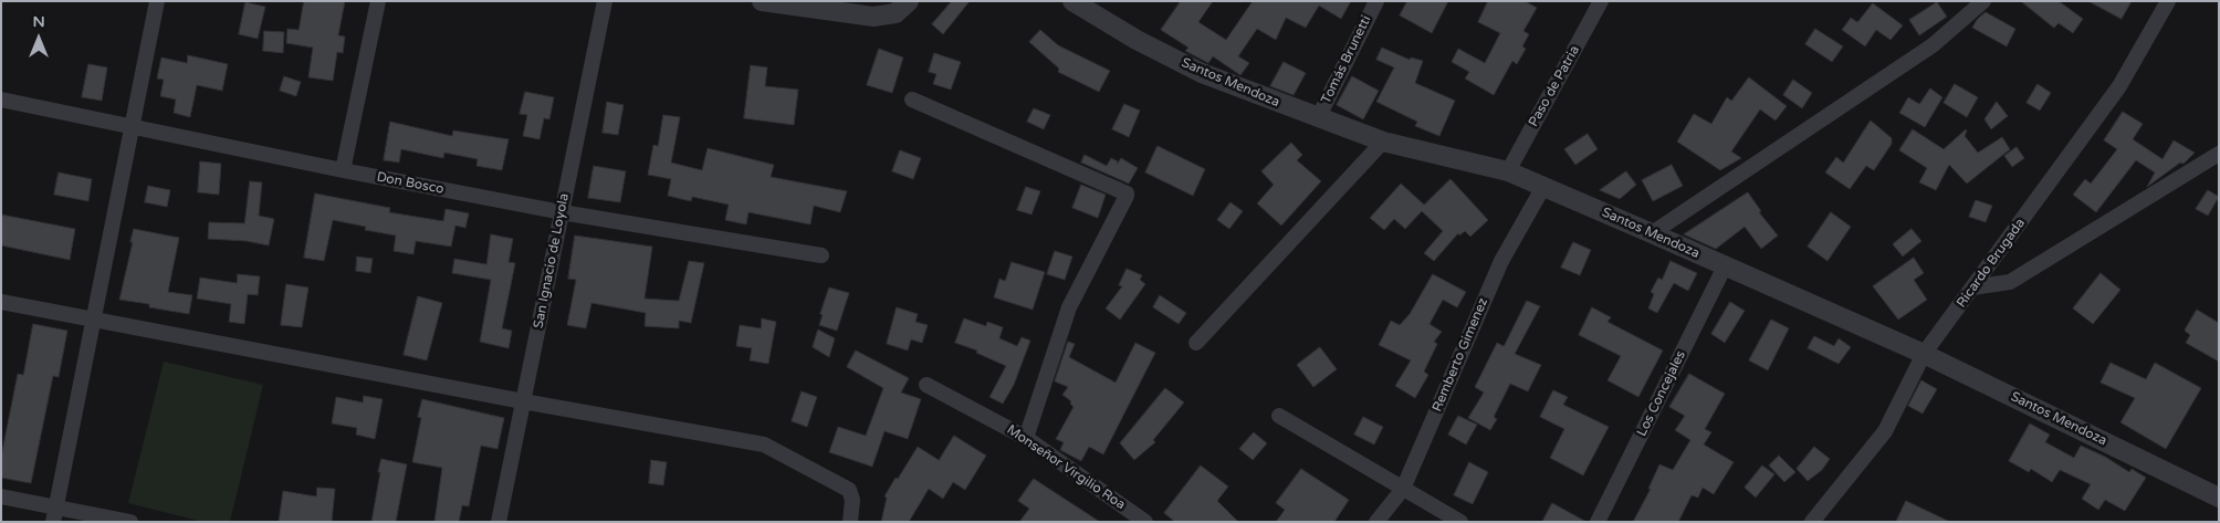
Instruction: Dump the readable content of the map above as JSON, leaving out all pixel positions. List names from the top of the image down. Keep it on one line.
{"streets":{"street":["Tomás Brunetti","Santos Mendoza","Paso de Patria","Don Bosco","San Ignacio de Loyola","Ricardo Brugada","Remberto Gimenez","Los Concejales","Monseñor Virgilio Roa"]},"crossings":[["Tomás Brunetti","Santos Mendoza"],["Santos Mendoza","Paso de Patria"],["Santos Mendoza","Ricardo Brugada"],["Santos Mendoza","Remberto Gimenez"],["Santos Mendoza","Los Concejales"],["Don Bosco","San Ignacio de Loyola"]],"north":"top"}
